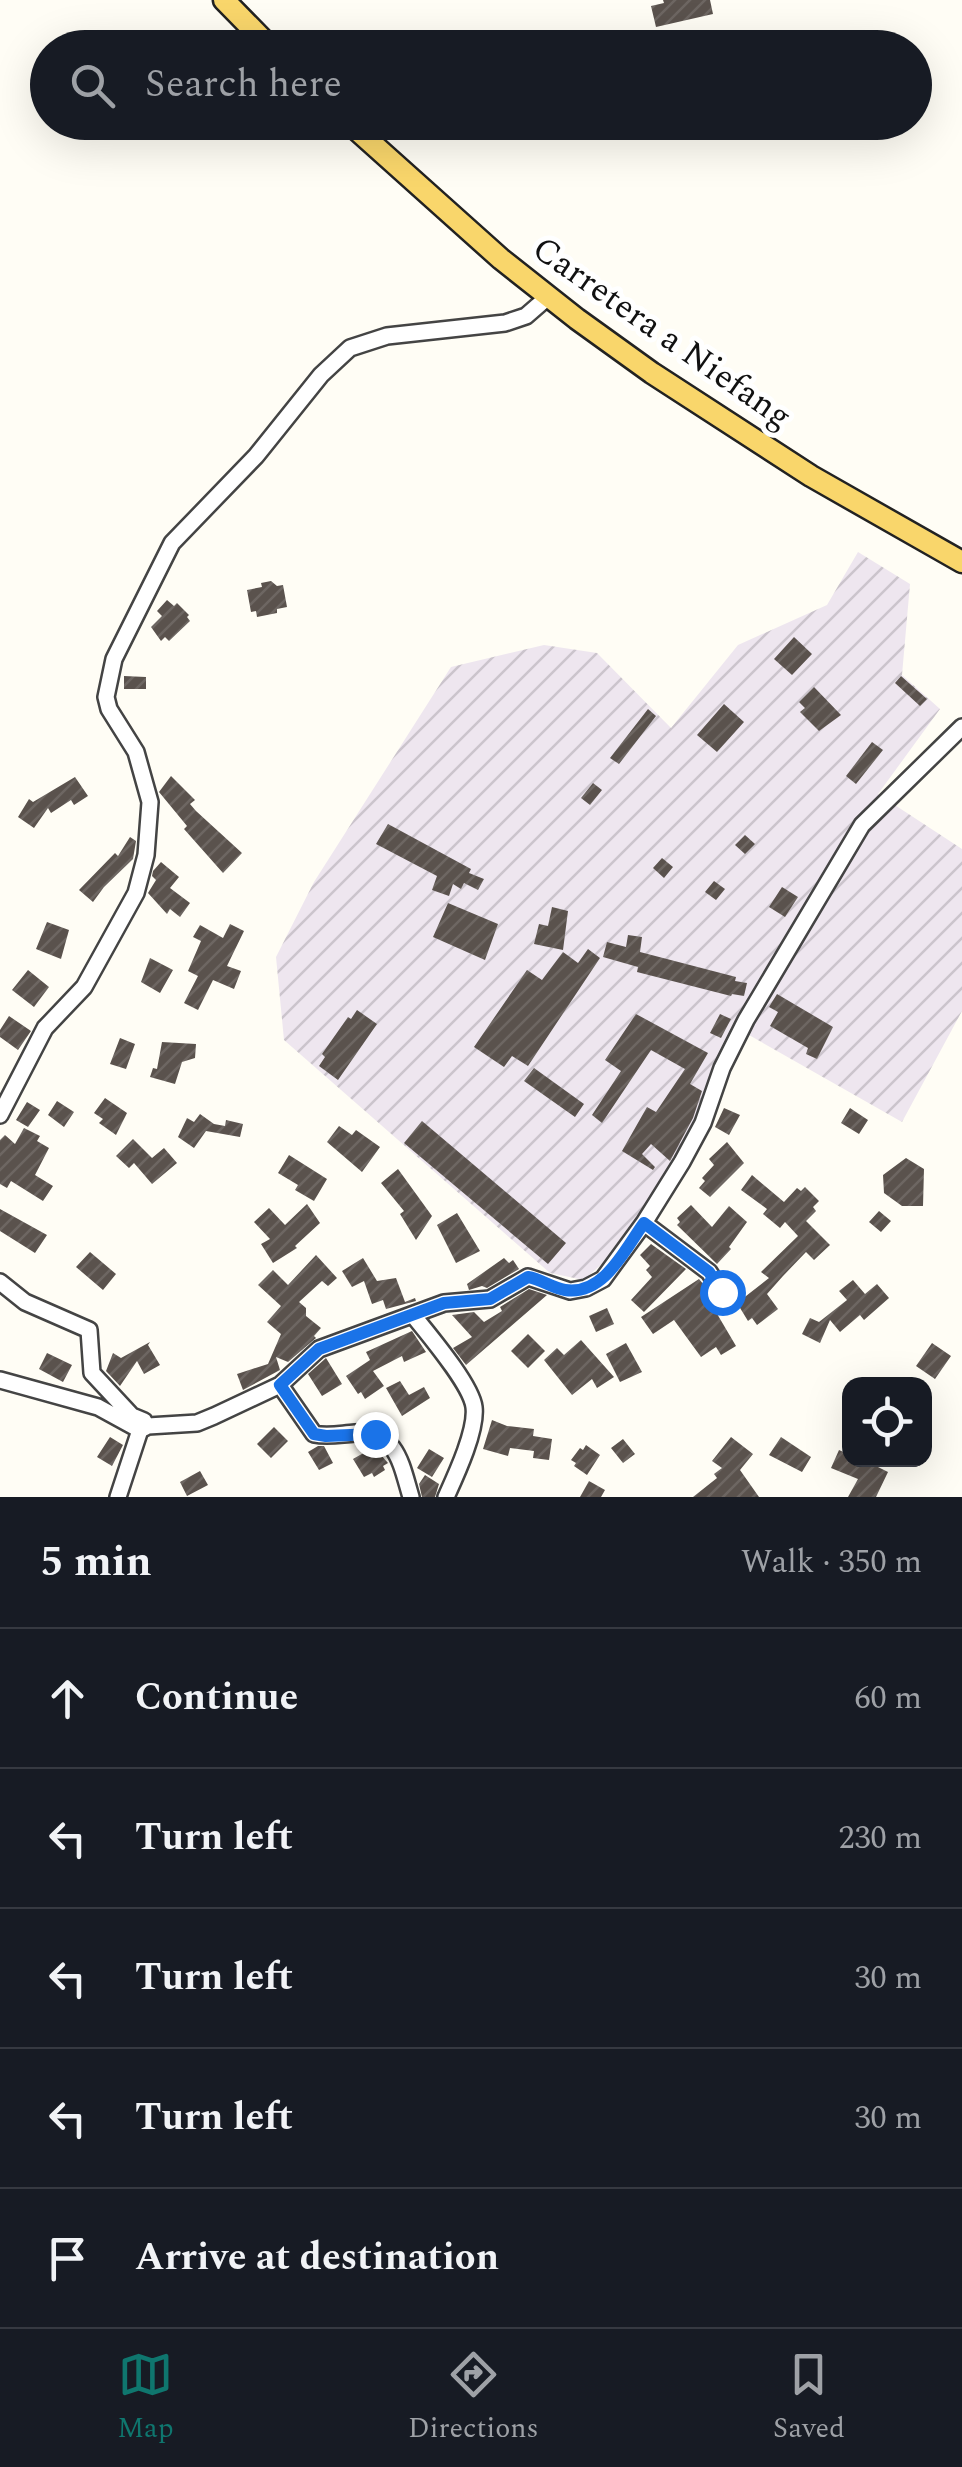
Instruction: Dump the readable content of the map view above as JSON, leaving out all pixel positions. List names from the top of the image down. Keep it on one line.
{"streets":{"main road":["Carretera a Niefang"]},"page":{"search":"Search here","heading":["5 min","Walk · 350 m"],"list":[["Continue","60 m"],["Turn left","230 m"],["Turn left","30 m"],["Turn left","30 m"],"Arrive at destination"],"nav":["Map","Directions","Saved"]}}
